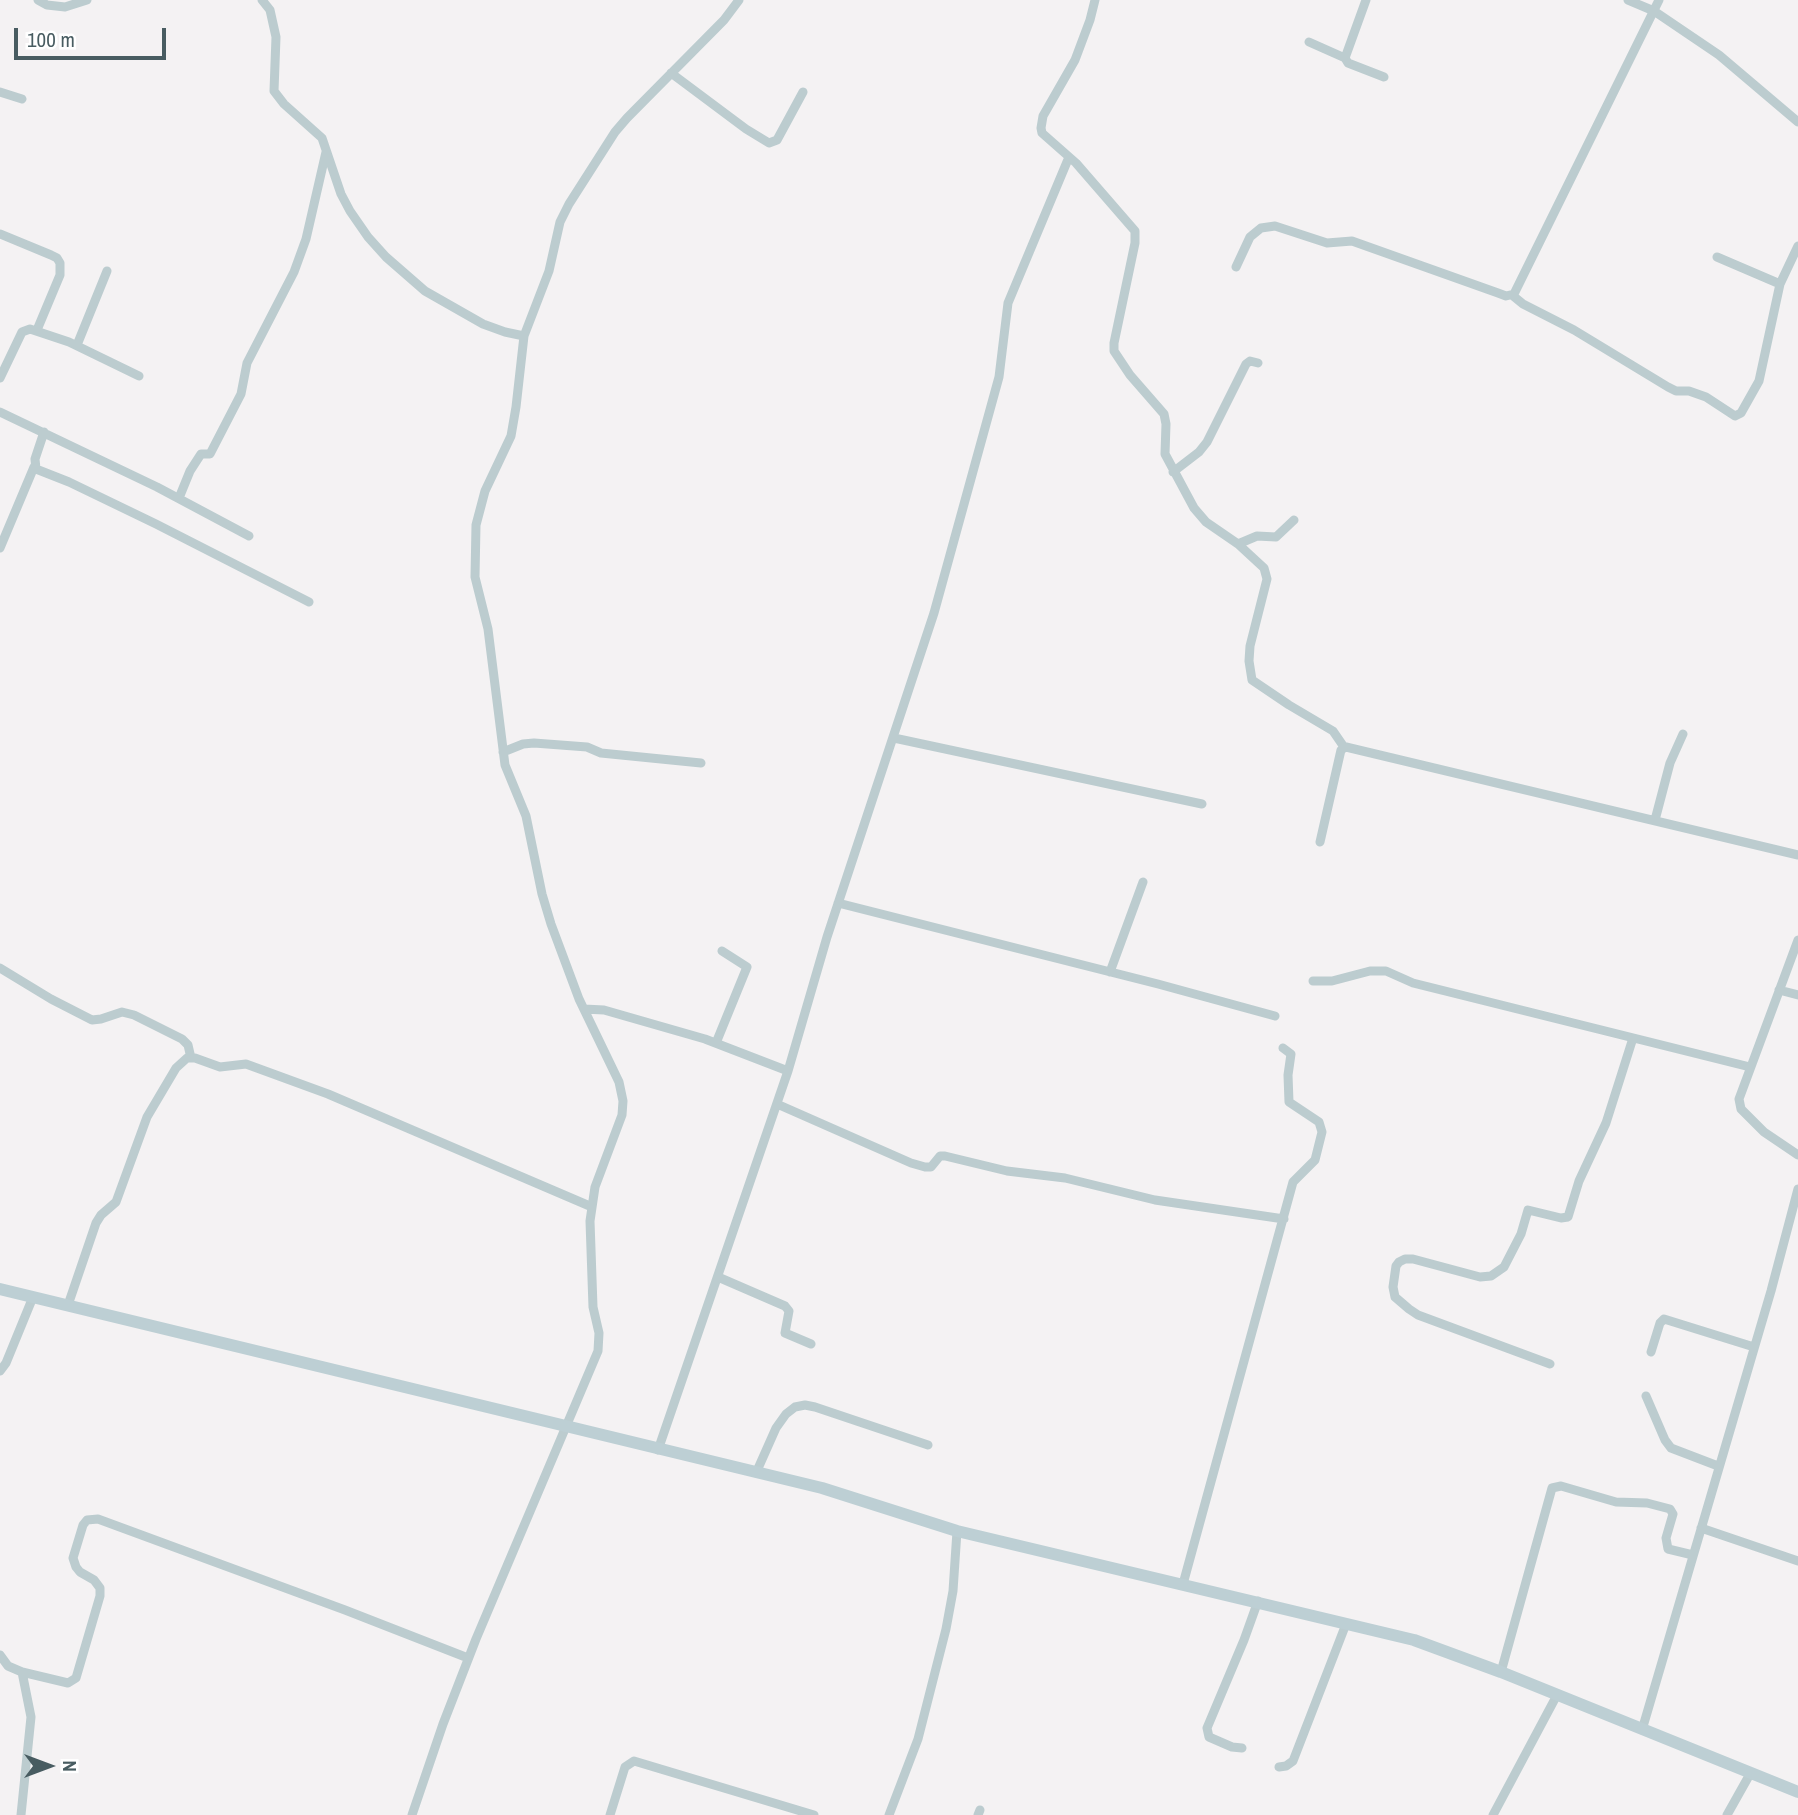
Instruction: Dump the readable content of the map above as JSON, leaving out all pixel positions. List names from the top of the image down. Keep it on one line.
{"scale_bar":"100 m","north":"right"}
